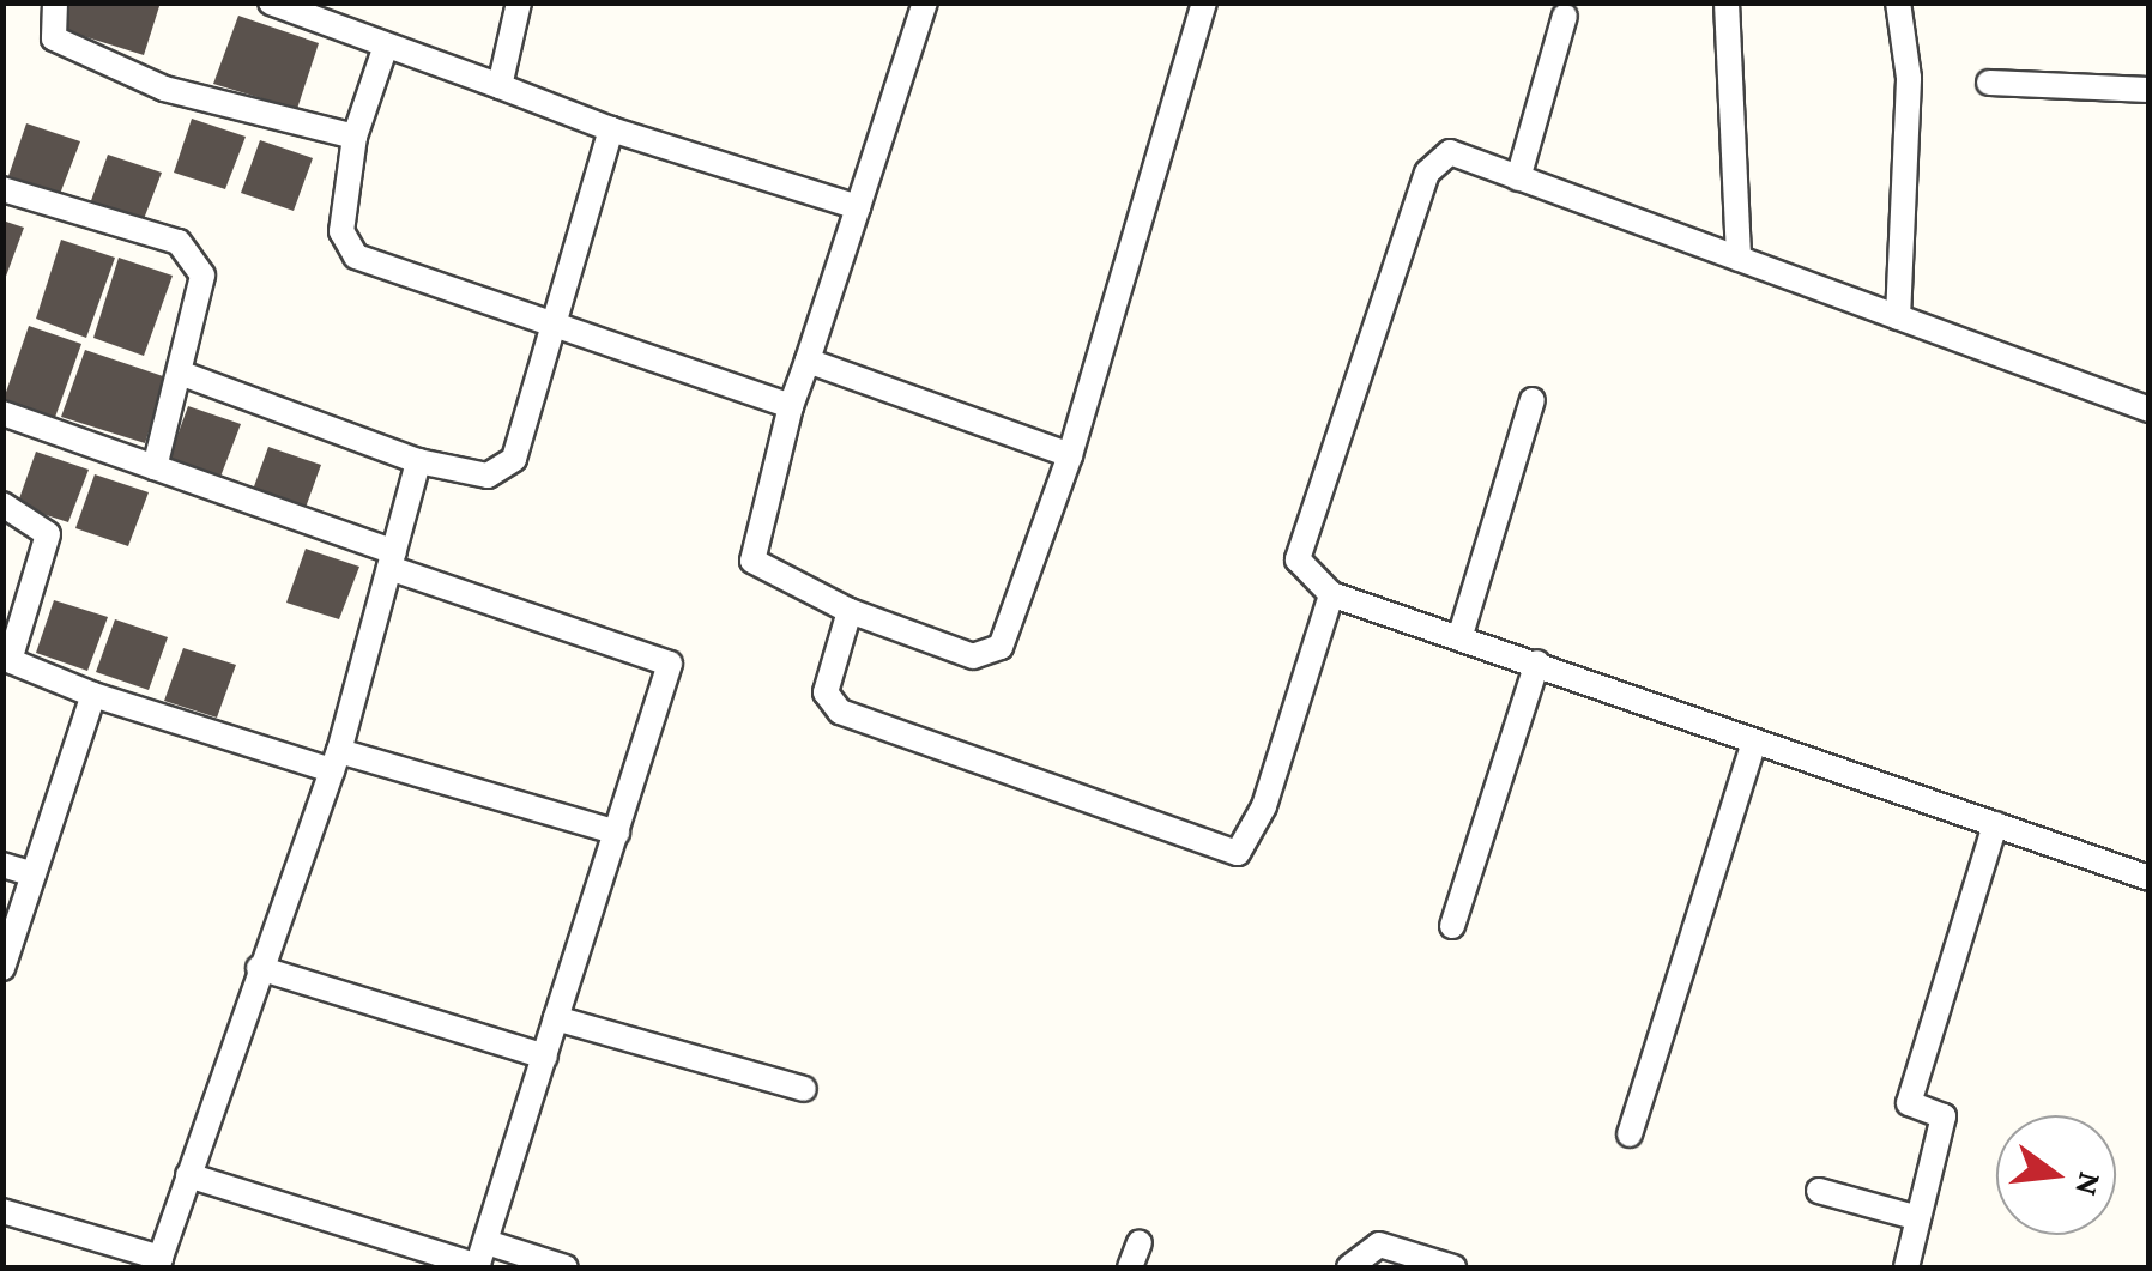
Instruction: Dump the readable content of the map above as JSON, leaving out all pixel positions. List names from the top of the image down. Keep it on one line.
{"north":"right"}
